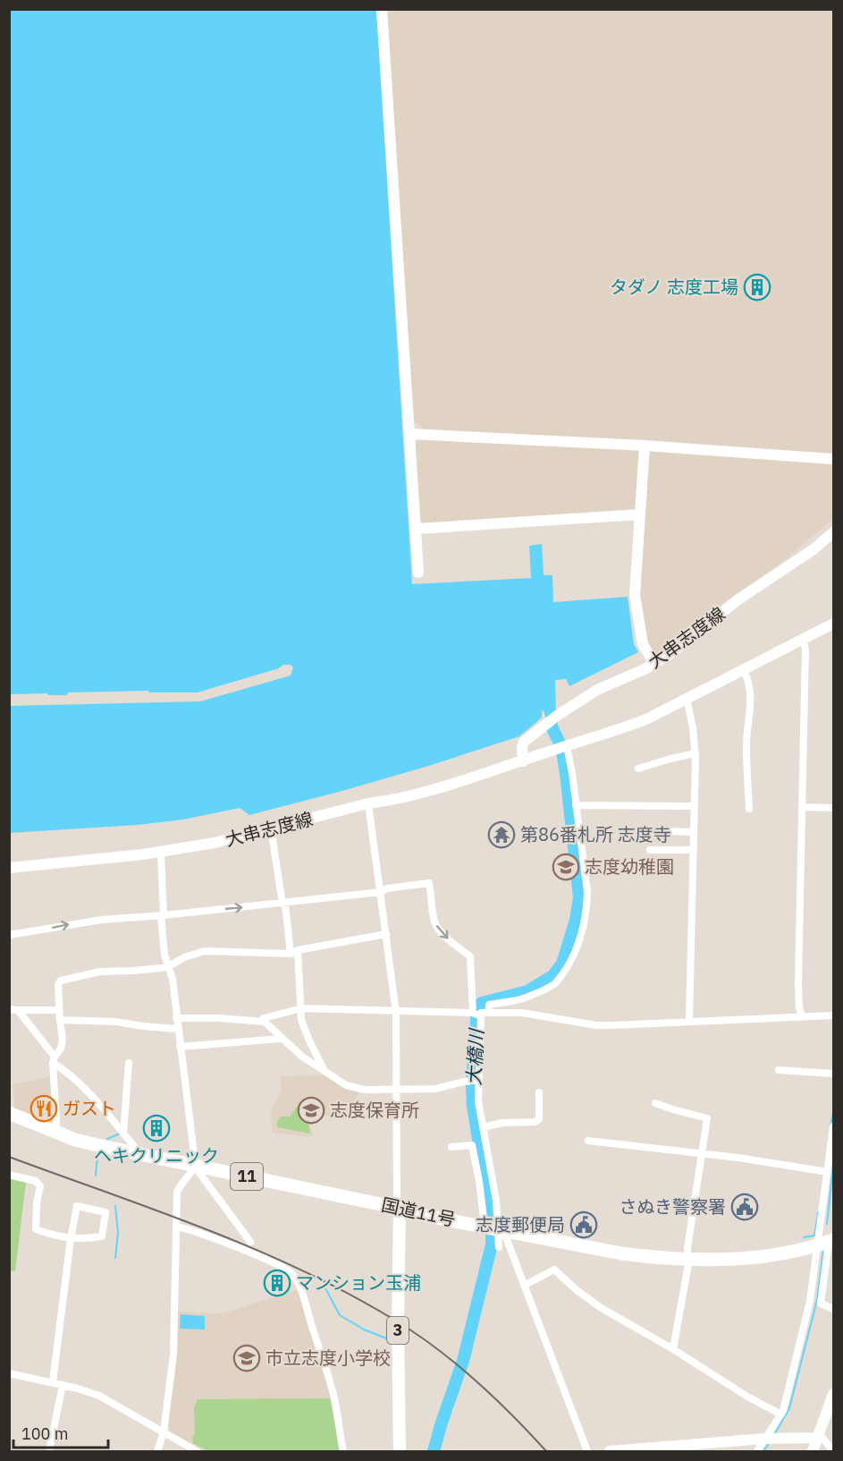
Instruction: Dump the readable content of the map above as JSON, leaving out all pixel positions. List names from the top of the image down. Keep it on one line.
{"streets":{"highway":["11","国道11号"],"main road":["大串志度線","3"]},"crossings":[["国道11号","3"]],"water":["大橋川"],"places":{"building":["タダノ 志度工場","ヘキクリニック","マンション玉浦"],"temple":["第86番札所 志度寺"],"school or university":["志度幼稚園","志度保育所","市立志度小学校"],"restaurant":["ガスト"],"public building":["さぬき警察署","志度郵便局"]},"scale_bar":"100 m"}
